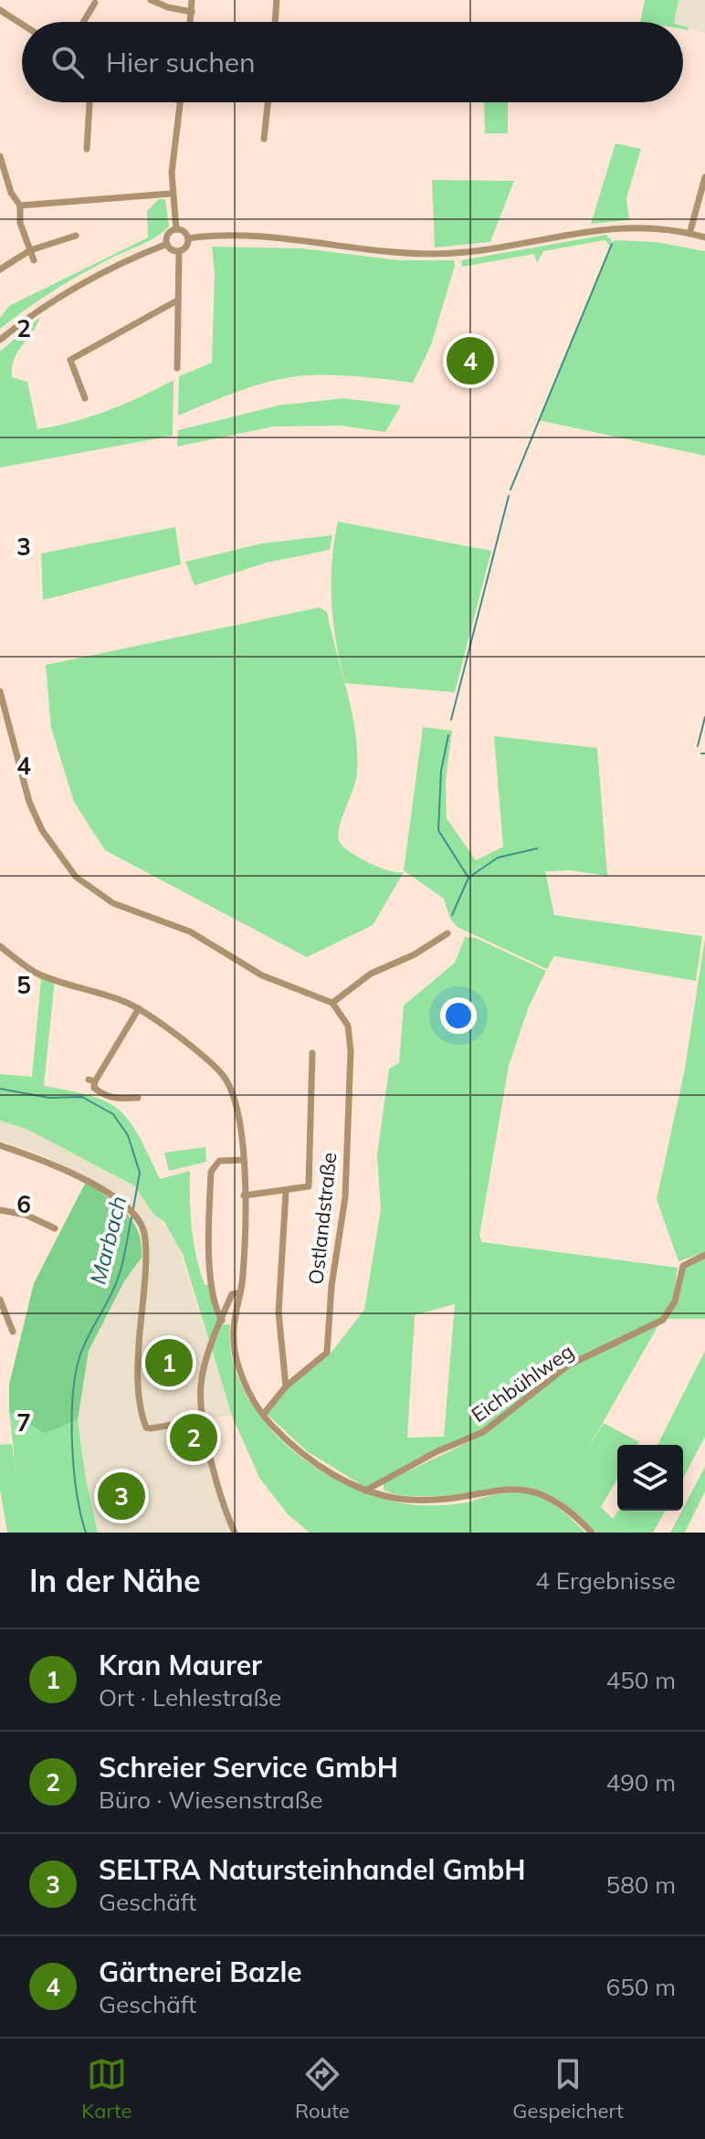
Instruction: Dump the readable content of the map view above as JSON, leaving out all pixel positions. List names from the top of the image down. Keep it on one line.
{"streets":{"street":["Ostlandstraße","Eichbühlweg"]},"water":["Marbach"],"page":{"search":"Hier suchen","pins":["4","1","2","3"],"heading":["In der Nähe","4 Ergebnisse"],"list":[{"mark":"1","name":"Kran Maurer","note":"Ort · Lehlestraße","value":"450 m"},{"mark":"2","name":"Schreier Service GmbH","note":"Büro · Wiesenstraße","value":"490 m"},{"mark":"3","name":"SELTRA Natursteinhandel GmbH","note":"Geschäft","value":"580 m"},{"mark":"4","name":"Gärtnerei Bazle","note":"Geschäft","value":"650 m"}],"nav":["Karte","Route","Gespeichert"]},"grid":{"rows":["2","3","4","5","6","7"]}}
